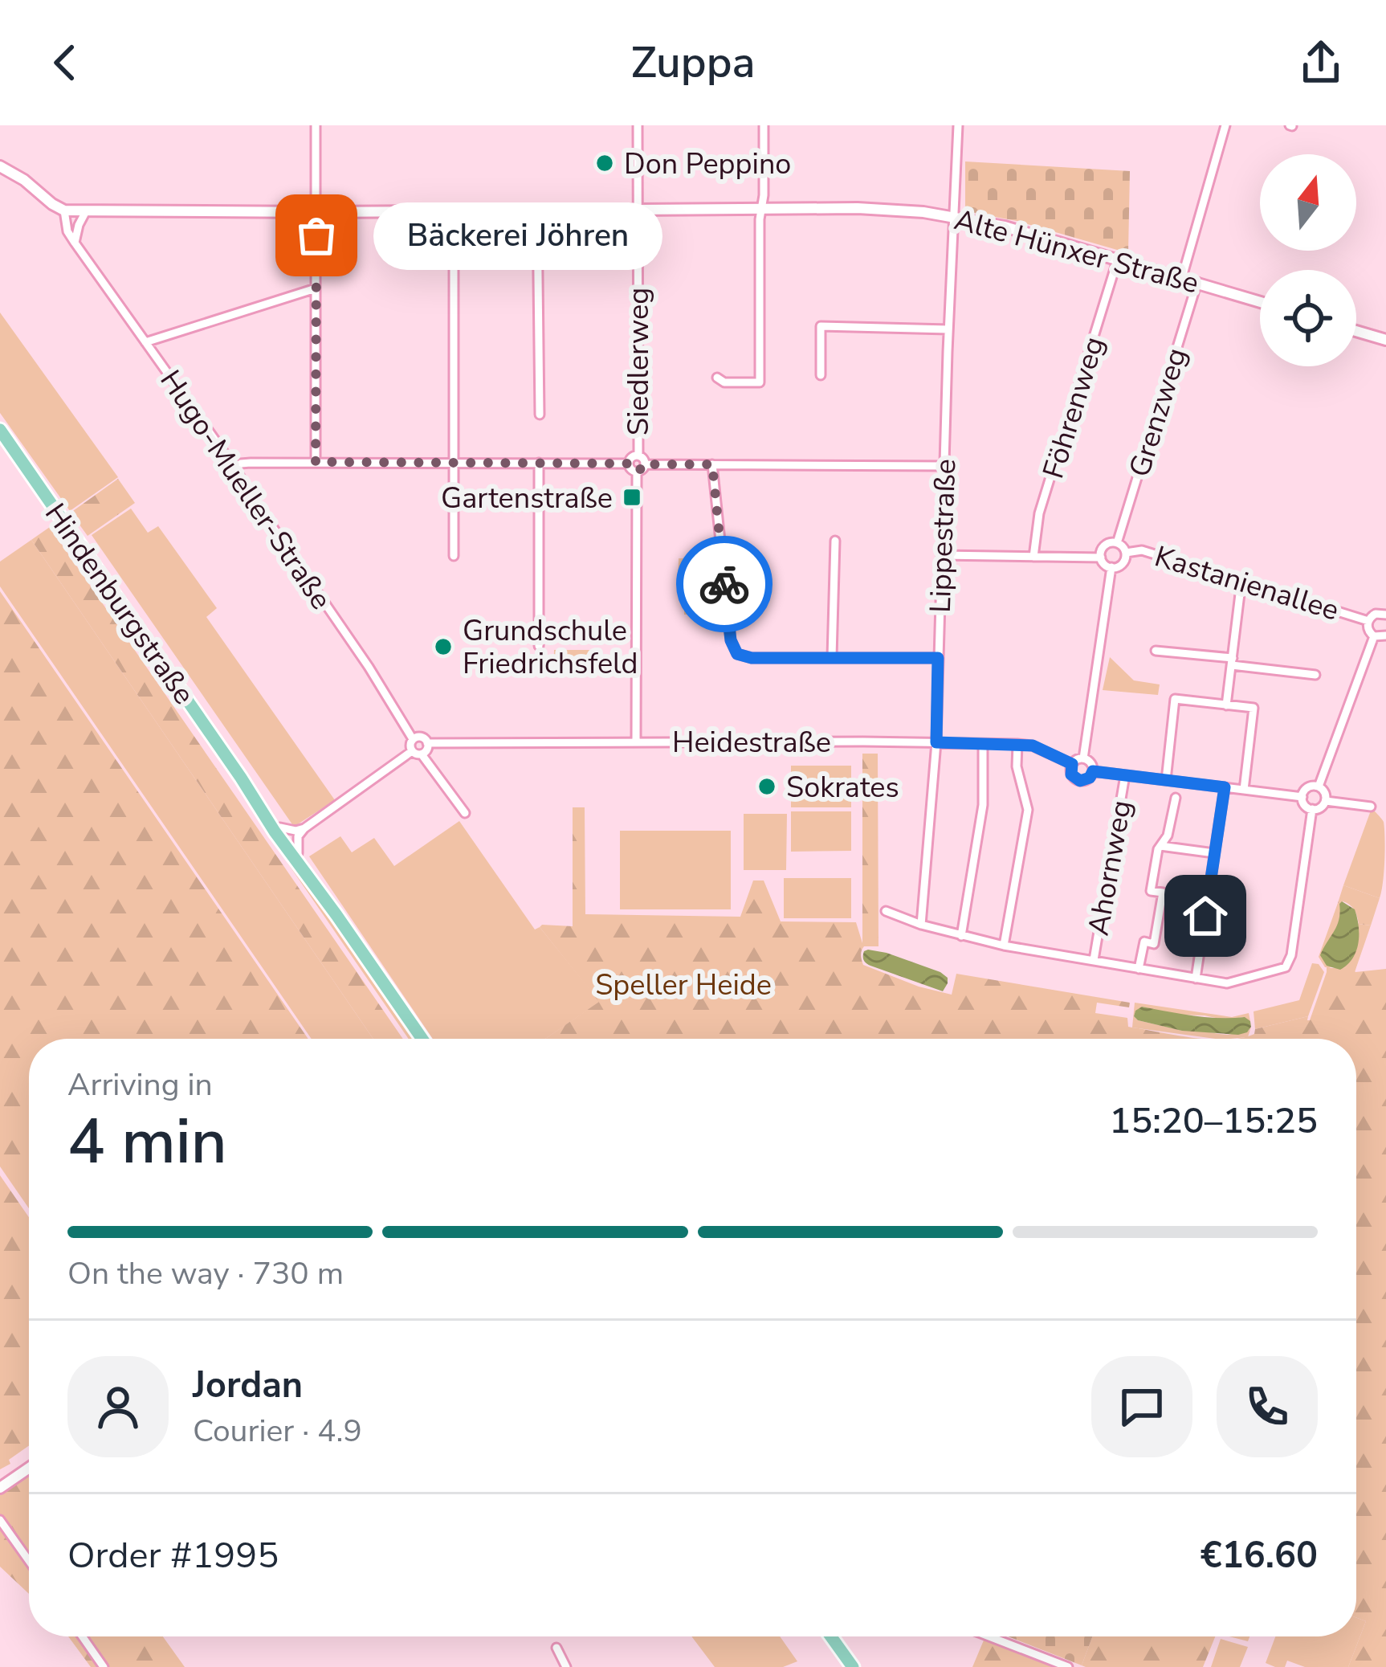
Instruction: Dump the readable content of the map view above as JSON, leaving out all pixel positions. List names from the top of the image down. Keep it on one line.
{"streets":{"main road":["Hindenburgstraße"],"street":["Alte Hünxer Straße","Siedlerweg","Föhrenweg","Grenzweg","Hugo-Mueller-Straße","Lippestraße","Kastanienallee","Heidestraße","Ahornweg"]},"crossings":[["Alte Hünxer Straße","Siedlerweg"],["Alte Hünxer Straße","Föhrenweg"],["Alte Hünxer Straße","Grenzweg"],["Alte Hünxer Straße","Hugo-Mueller-Straße"],["Alte Hünxer Straße","Lippestraße"],["Siedlerweg","Heidestraße"],["Grenzweg","Kastanienallee"],["Hugo-Mueller-Straße","Heidestraße"],["Lippestraße","Heidestraße"],["Heidestraße","Ahornweg"]],"parks":["Speller Heide"],"places":{"other":["Don Peppino","Bäckerei Jöhren","Grundschule Friedrichsfeld","Sokrates"],"transit":["Gartenstraße"]},"north":"top","page":{"header":"Zuppa","bubble":"Bäckerei Jöhren","heading":["4 min","Arriving in","15:20–15:25"],"panel":["Jordan","Courier · 4.9","Order #1995","€16.60"],"bar":"On the way · 730 m"}}
